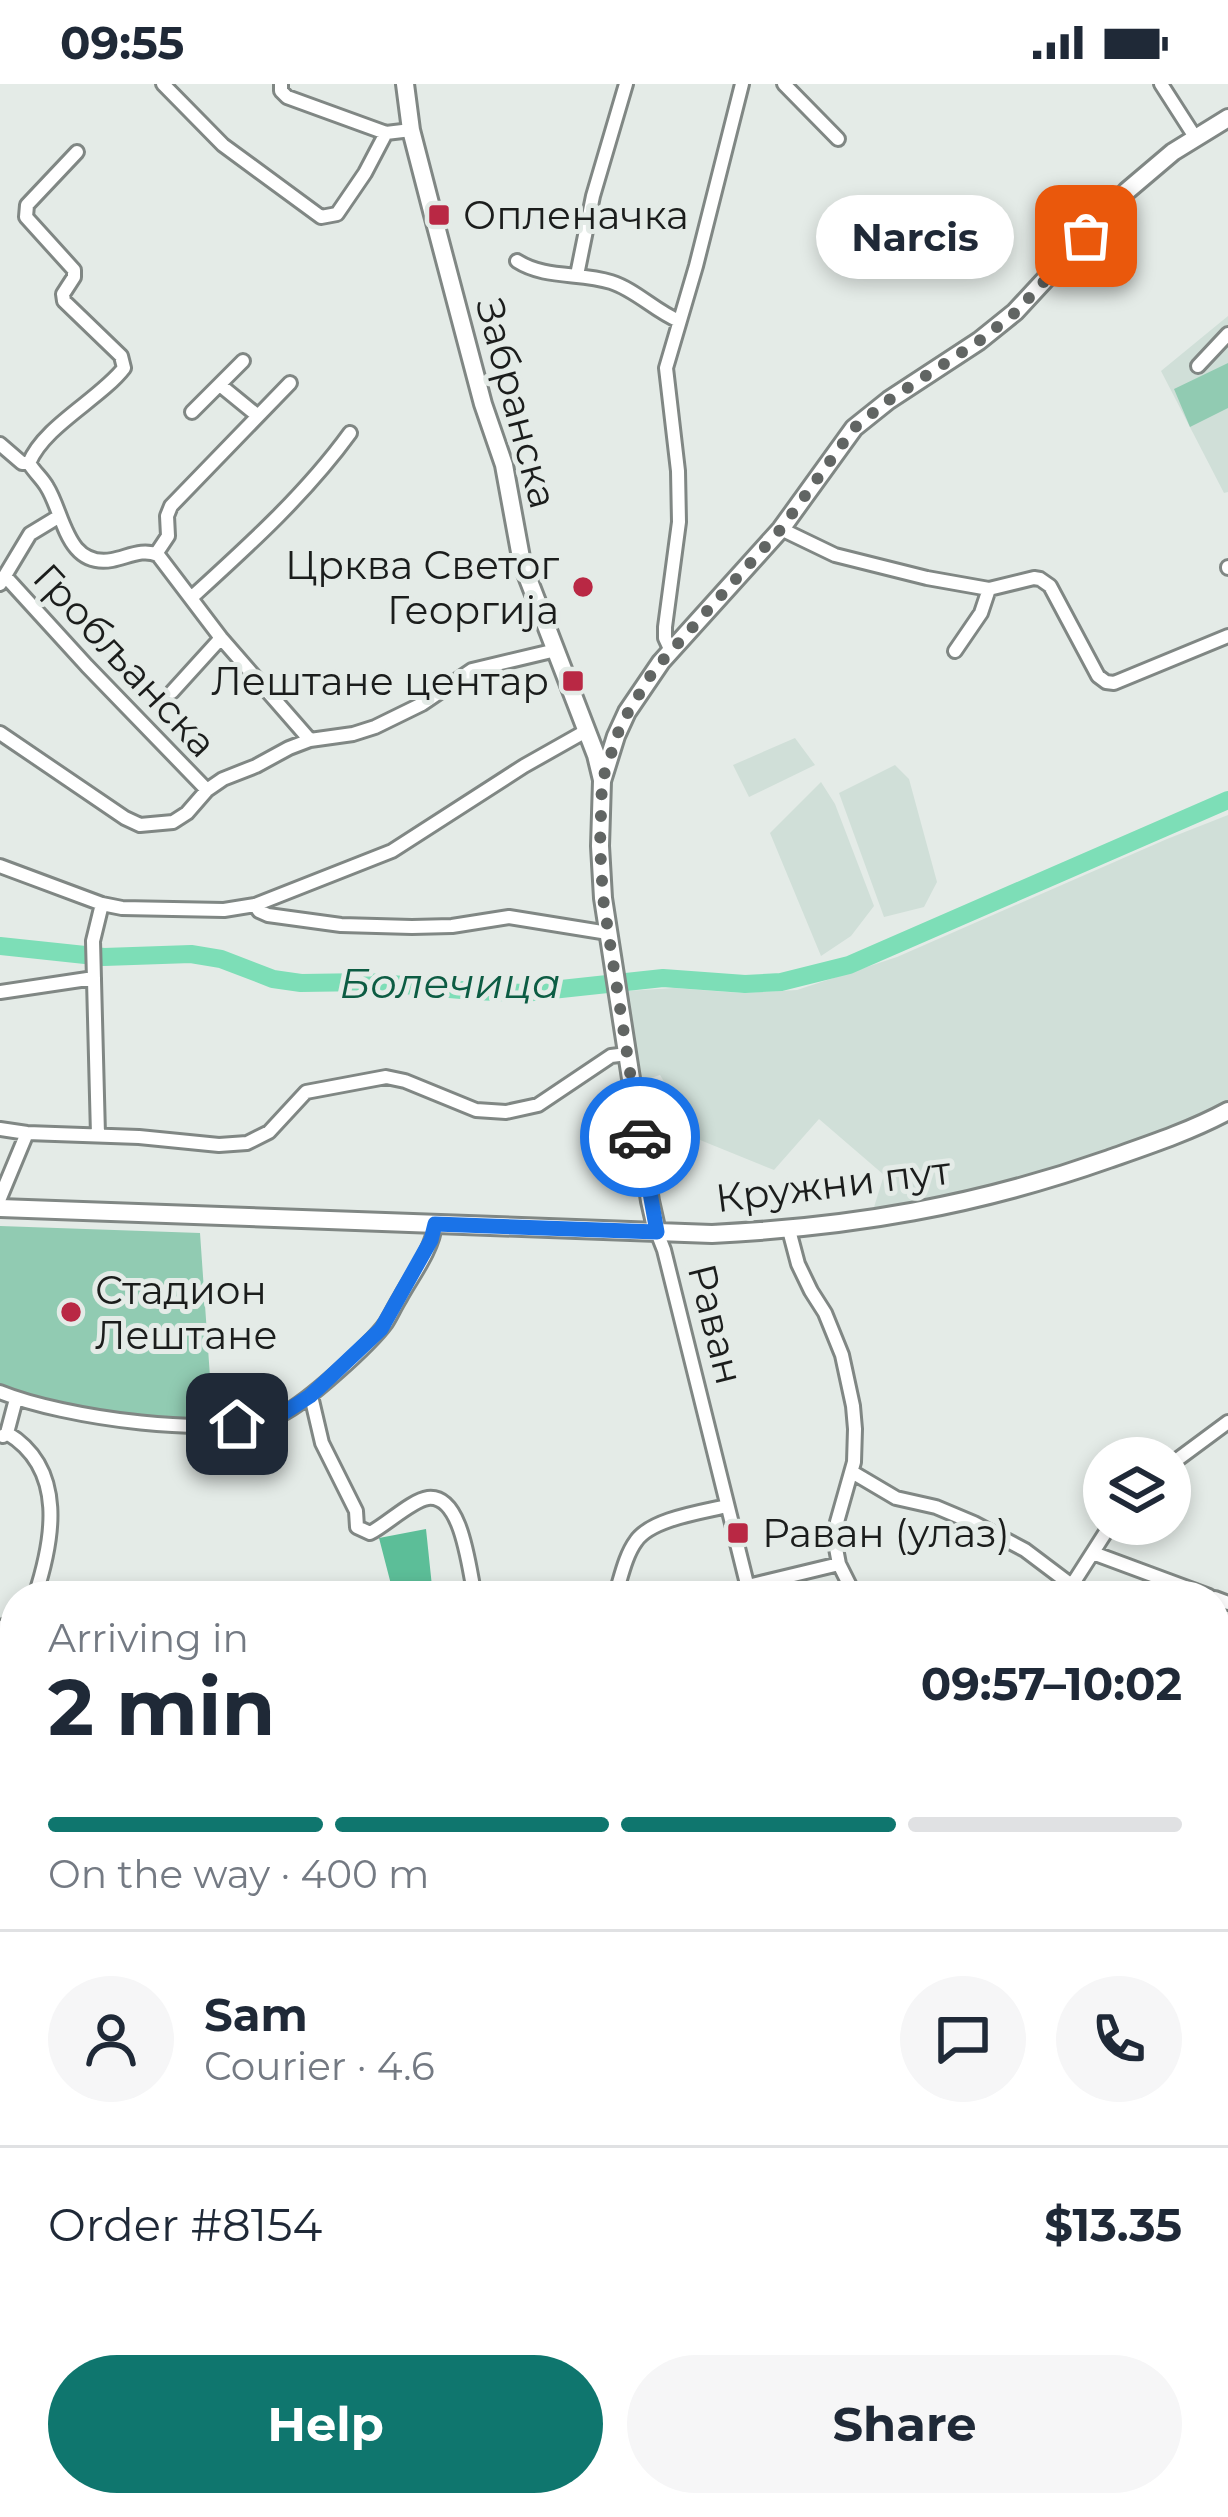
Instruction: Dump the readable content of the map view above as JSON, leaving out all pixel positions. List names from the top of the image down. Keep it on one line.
{"streets":{"street":["Забранска","Гробљанска","Кружни пут","Раван"]},"crossings":[["Забранска","Гробљанска"],["Забранска","Раван"],["Кружни пут","Раван"]],"water":["Болечица"],"places":{"transit":["Опленачка","Лештане центар","Раван (улаз)"],"other":["Narcis","Црква Светог Георгија","Стадион Лештане"]},"page":{"status":"09:55","bubble":"Narcis","heading":["2 min","Arriving in","09:57–10:02"],"panel":["Sam","Courier · 4.6","Order #8154","$13.35"],"bar":"On the way · 400 m","buttons":["Help","Share"]}}
